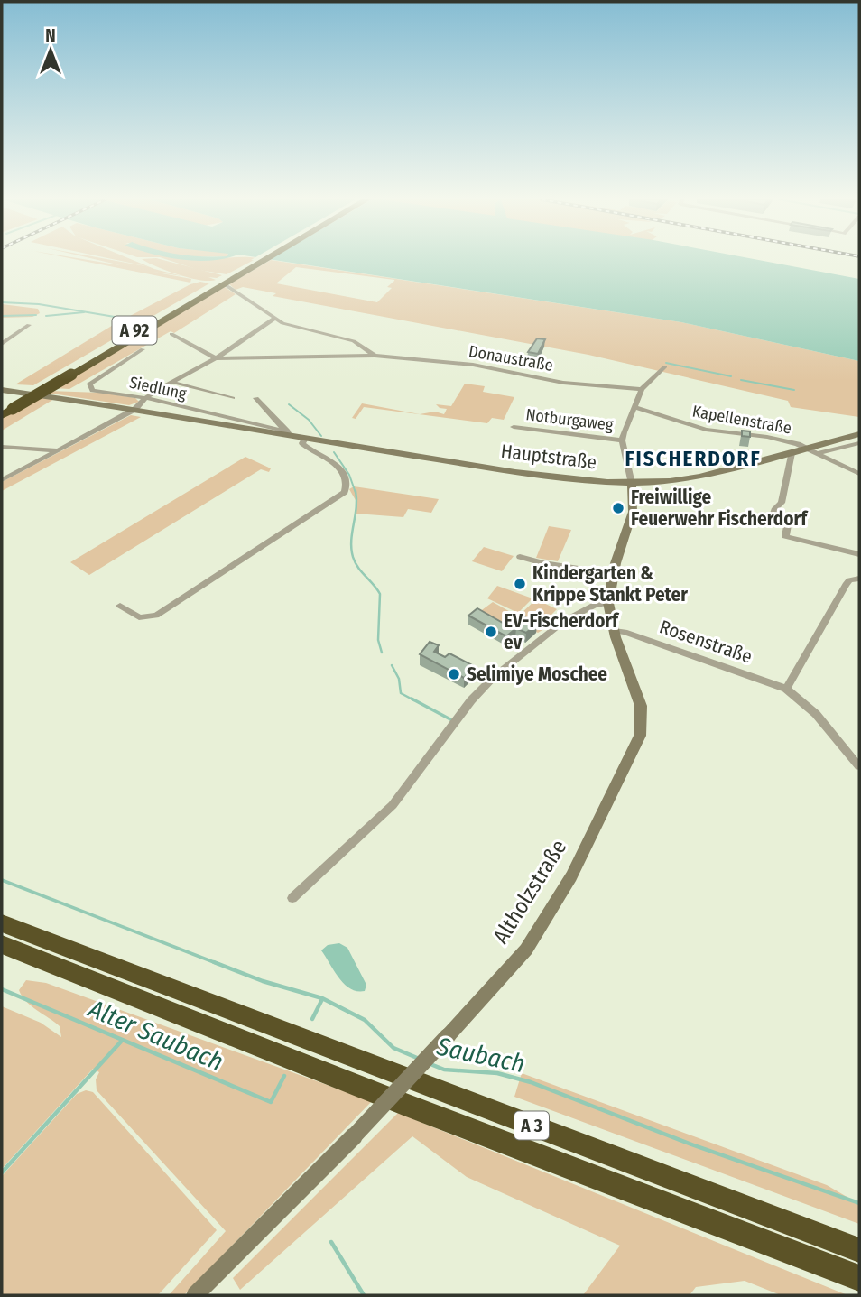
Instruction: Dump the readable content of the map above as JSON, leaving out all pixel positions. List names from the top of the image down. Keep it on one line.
{"streets":{"highway":["A 92","A 3"],"main road":["Hauptstraße","Altholzstraße"],"street":["Donaustraße","Siedlung","Notburgaweg","Kapellenstraße","Rosenstraße"]},"crossings":[["Donaustraße","Siedlung"],["Siedlung","Hauptstraße"],["Kapellenstraße","Hauptstraße"],["Hauptstraße","Altholzstraße"],["Rosenstraße","Altholzstraße"]],"districts":["FISCHERDORF"],"water":["Alter Saubach","Saubach"],"places":["Freiwillige Feuerwehr Fischerdorf","Kindergarten & Krippe Stankt Peter","EV-Fischerdorf ev","Selimiye Moschee"],"north":"top"}
